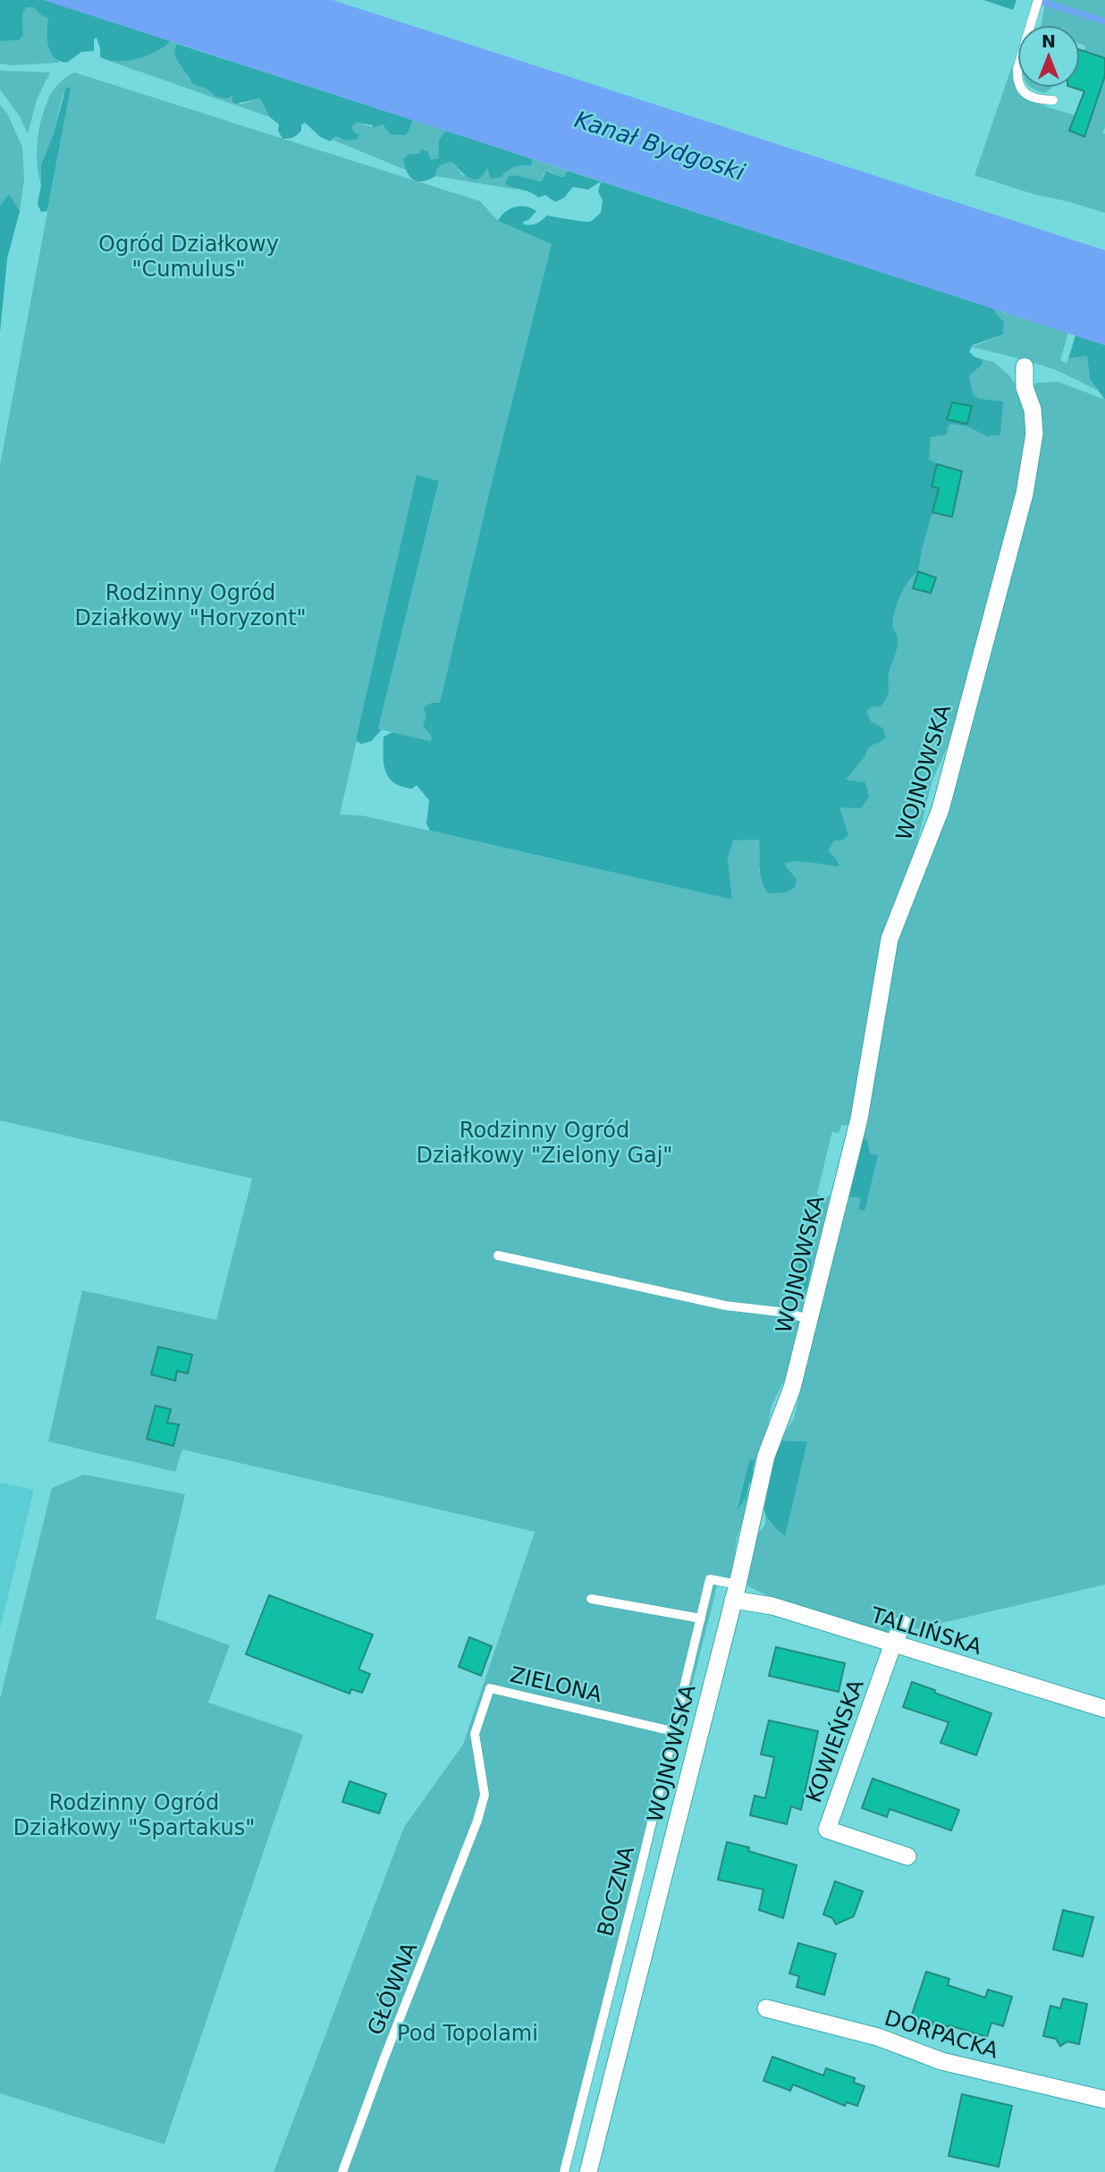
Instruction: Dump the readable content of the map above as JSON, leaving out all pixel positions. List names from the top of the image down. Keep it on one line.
{"streets":{"street":["WOJNOWSKA","TALLIŃSKA","KOWIEŃSKA","DORPACKA"],"lane":["ZIELONA","BOCZNA","GŁÓWNA"]},"crossings":[["WOJNOWSKA","TALLIŃSKA"],["WOJNOWSKA","BOCZNA"],["TALLIŃSKA","KOWIEŃSKA"],["TALLIŃSKA","BOCZNA"],["ZIELONA","BOCZNA"],["ZIELONA","GŁÓWNA"]],"water":["Kanał Bydgoski"],"parks":["Ogród Działkowy \"Cumulus\"","Rodzinny Ogród Działkowy \"Horyzont\"","Rodzinny Ogród Działkowy \"Zielony Gaj\"","Rodzinny Ogród Działkowy \"Spartakus\"","Pod Topolami"],"north":"top"}
